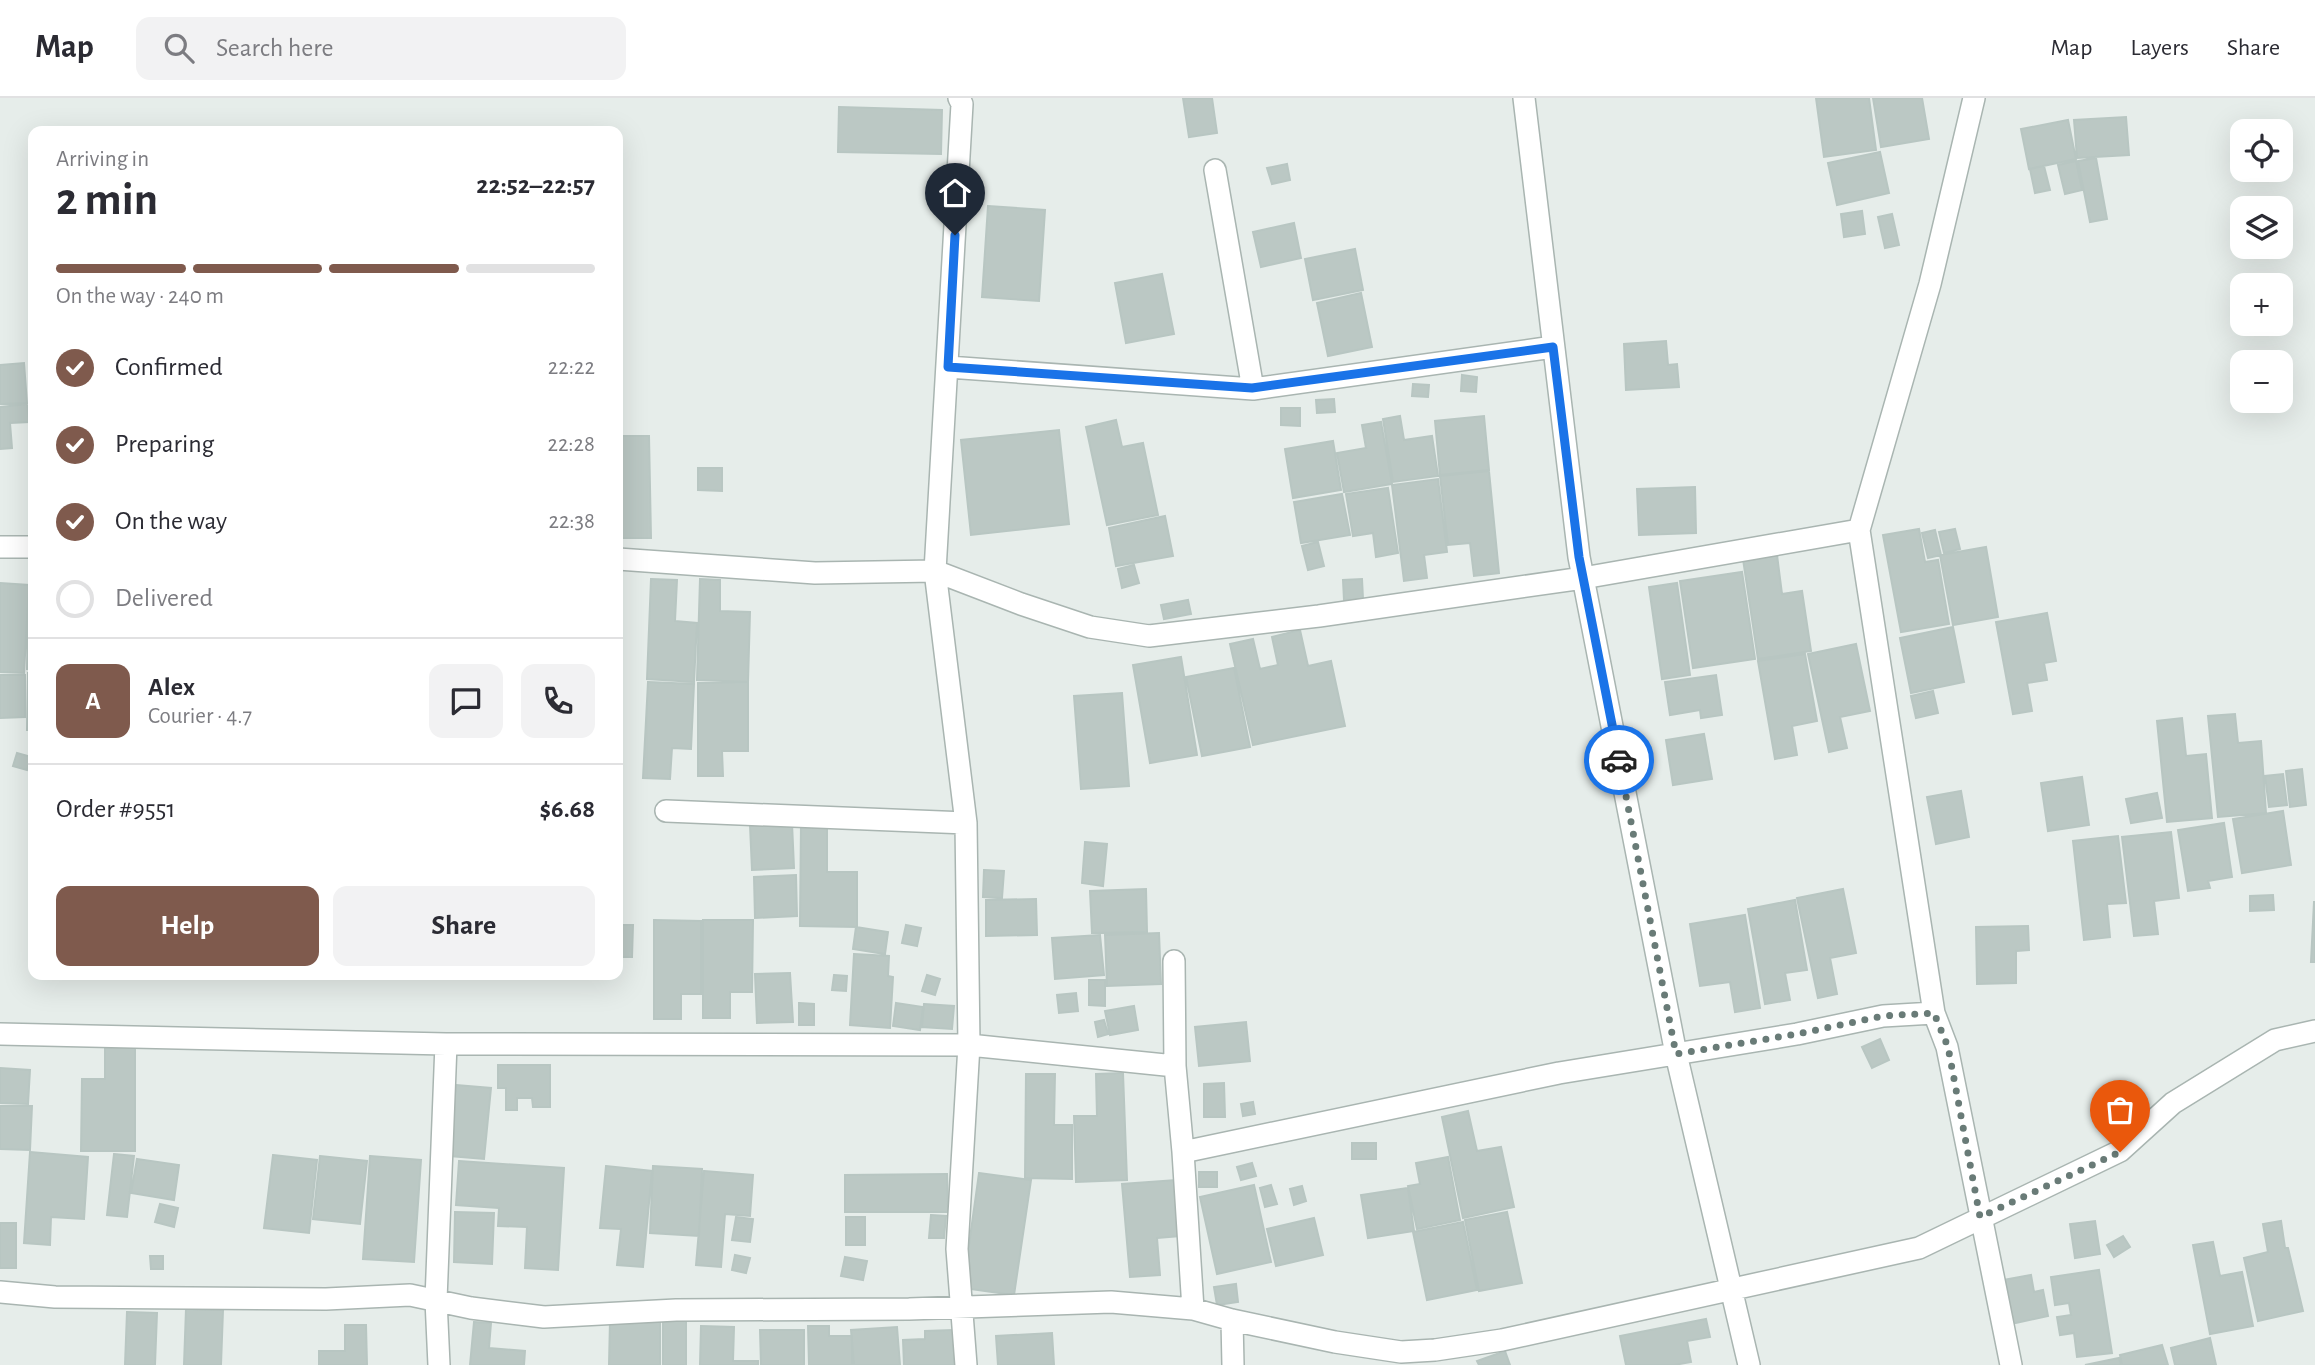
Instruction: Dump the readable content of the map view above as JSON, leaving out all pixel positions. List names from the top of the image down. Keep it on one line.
{"page":{"header":"Map","search":"Search here","nav":["Map","Layers","Share"],"map_buttons":["+","−"],"heading":["2 min","Arriving in","22:52–22:57"],"panel":["Alex","Courier · 4.7","Order #9551","$6.68"],"bar":"On the way · 240 m","list":[["Confirmed","22:22"],["Preparing","22:28"],["On the way","22:38"],"Delivered"],"round":"A","buttons":["Help","Share"]}}
